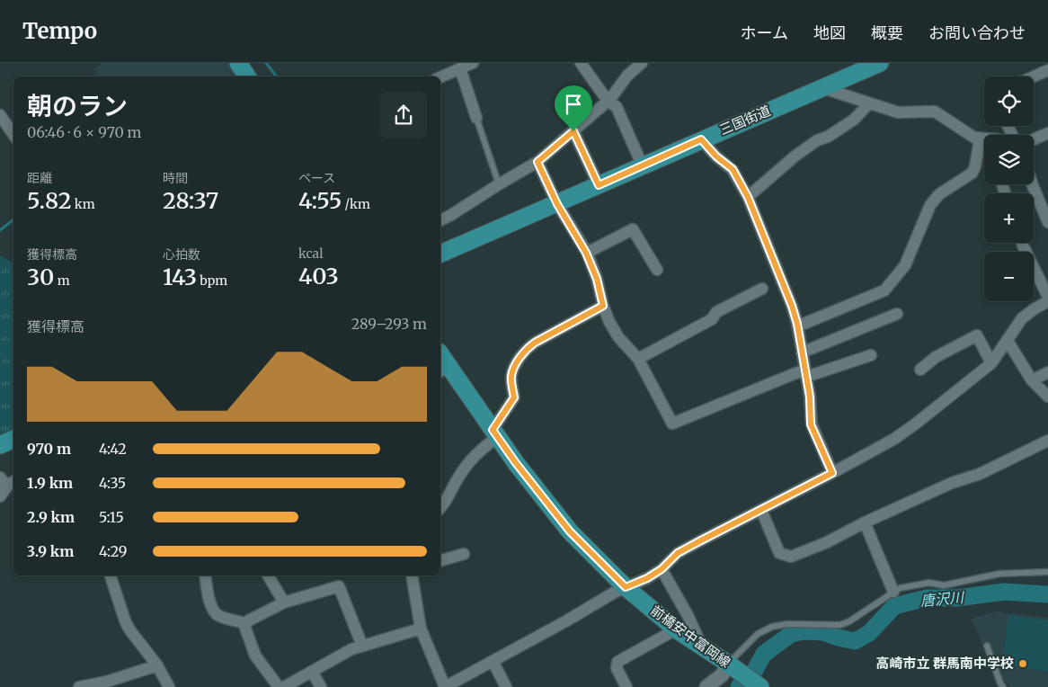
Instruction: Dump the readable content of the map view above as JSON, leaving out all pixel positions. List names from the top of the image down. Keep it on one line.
{"streets":{"main road":["三国街道","前橋安中富岡線"]},"water":["唐沢川"],"places":["高崎市立 群馬南中学校"],"page":{"header":"Tempo","nav":["ホーム","地図","概要","お問い合わせ"],"map_buttons":["+","−"],"heading":["朝のラン","06:46 · 6 × 970 m"],"stats":[["距離","5.82 km"],["時間","28:37"],["ペース","4:55 /km"],["獲得標高","30 m"],["心拍数","143 bpm"],["kcal","403"]],"chart":["獲得標高","289–293 m"],"list":[{"name":"970 m","note":"4:42"},{"name":"1.9 km","note":"4:35"},{"name":"2.9 km","note":"5:15"},{"name":"3.9 km","note":"4:29"}]}}
